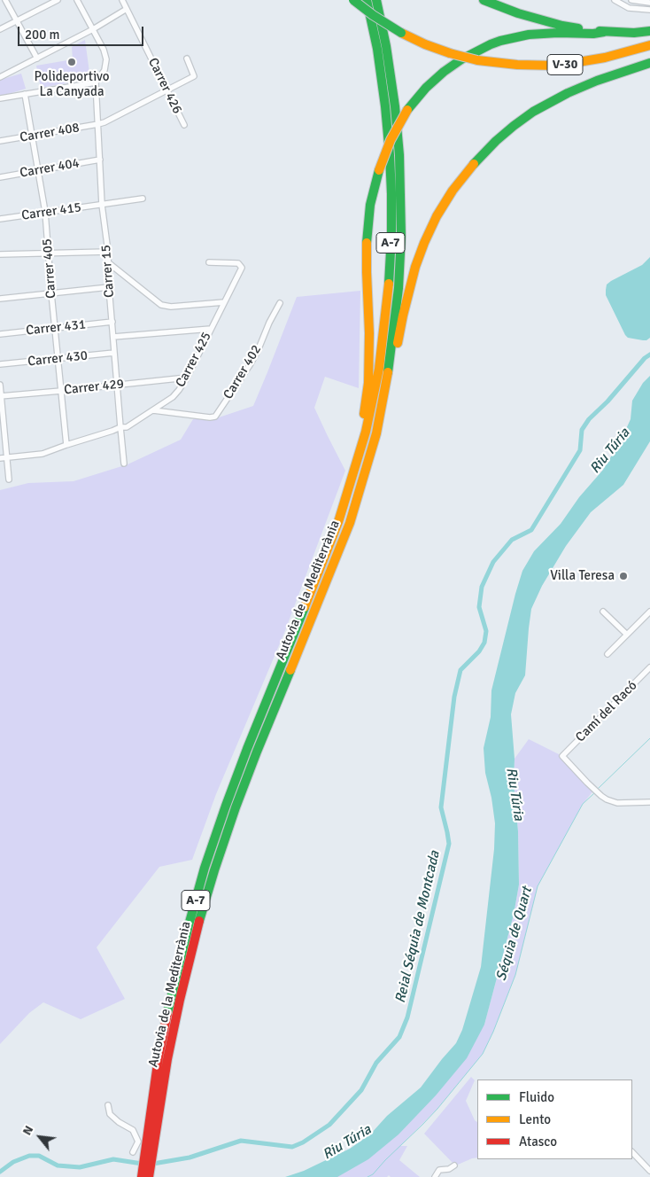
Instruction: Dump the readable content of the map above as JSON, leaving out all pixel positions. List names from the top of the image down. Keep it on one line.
{"streets":{"highway":["V-30","A-7","Autovia de la Mediterrània"],"street":["Carrer 426","Carrer 408","Carrer 404","Carrer 415","Carrer 405","Carrer 15","Carrer 431","Carrer 430","Carrer 425","Carrer 402","Carrer 429","Camí del Racó"]},"crossings":[["Carrer 426","Carrer 408"],["Carrer 408","Carrer 405"],["Carrer 408","Carrer 15"],["Carrer 404","Carrer 405"],["Carrer 404","Carrer 15"],["Carrer 415","Carrer 405"],["Carrer 415","Carrer 15"],["Carrer 405","Carrer 431"],["Carrer 405","Carrer 430"],["Carrer 405","Carrer 429"],["Carrer 15","Carrer 431"],["Carrer 15","Carrer 430"],["Carrer 15","Carrer 425"],["Carrer 15","Carrer 429"],["Carrer 425","Carrer 402"],["Carrer 425","Carrer 429"]],"water":["Riu Túria","Reial Séquia de Montcada","Séquia de Quart"],"places":["Polideportivo La Canyada","Villa Teresa"],"legend":["Fluido","Lento","Atasco"],"scale_bar":"200 m","north":"top left"}
